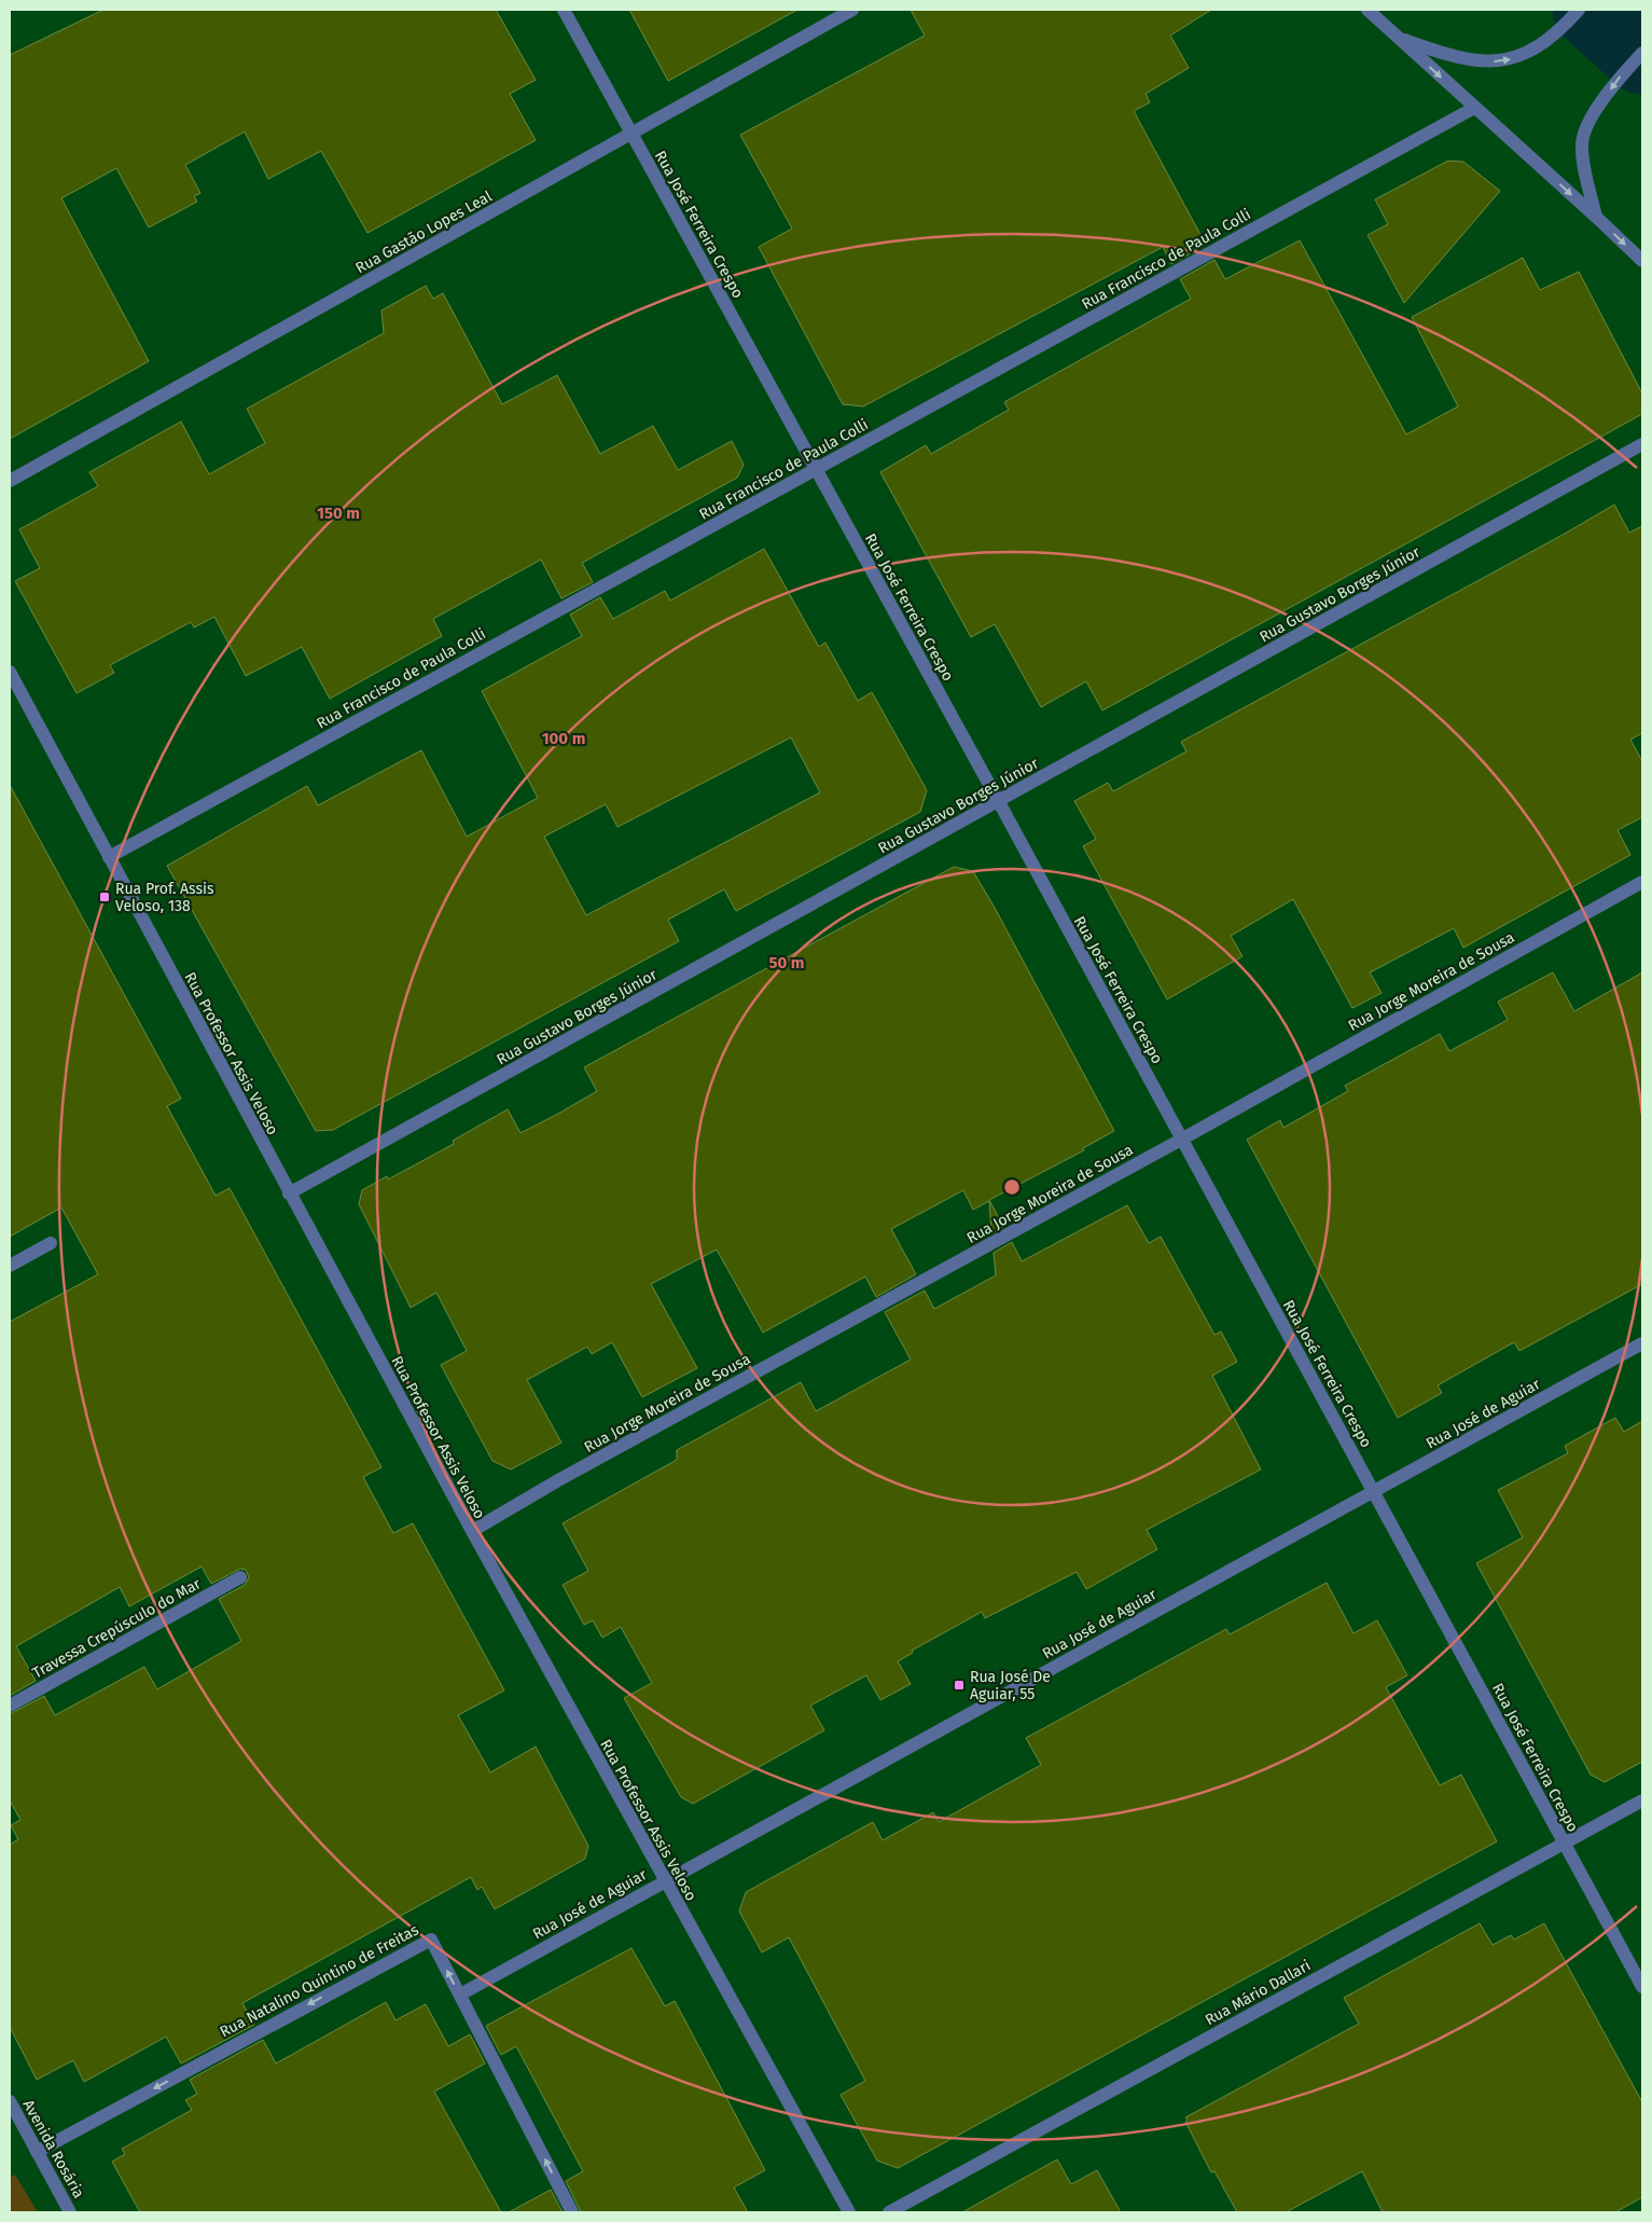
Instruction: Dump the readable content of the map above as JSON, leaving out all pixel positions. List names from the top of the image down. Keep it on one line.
{"streets":{"street":["Rua José Ferreira Crespo","Rua Gastão Lopes Leal","Rua Francisco de Paula Colli","Rua Gustavo Borges Júnior","Rua Jorge Moreira de Sousa","Rua Professor Assis Veloso","Rua José de Aguiar","Travessa Crepúsculo do Mar","Rua Natalino Quintino de Freitas","Rua Mário Dallari","Avenida Rosária"]},"crossings":[["Rua José Ferreira Crespo","Rua Gastão Lopes Leal"],["Rua José Ferreira Crespo","Rua Francisco de Paula Colli"],["Rua José Ferreira Crespo","Rua Gustavo Borges Júnior"],["Rua José Ferreira Crespo","Rua Jorge Moreira de Sousa"],["Rua José Ferreira Crespo","Rua José de Aguiar"],["Rua José Ferreira Crespo","Rua Mário Dallari"],["Rua Francisco de Paula Colli","Rua Professor Assis Veloso"],["Rua Gustavo Borges Júnior","Rua Professor Assis Veloso"],["Rua Jorge Moreira de Sousa","Rua Professor Assis Veloso"],["Rua Professor Assis Veloso","Rua José de Aguiar"],["Rua José de Aguiar","Rua Natalino Quintino de Freitas"],["Rua Natalino Quintino de Freitas","Avenida Rosária"]],"places":{"transit":["Rua Prof. Assis Veloso, 138","Rua José De Aguiar, 55"]},"rings":["150 m","100 m","50 m"]}
